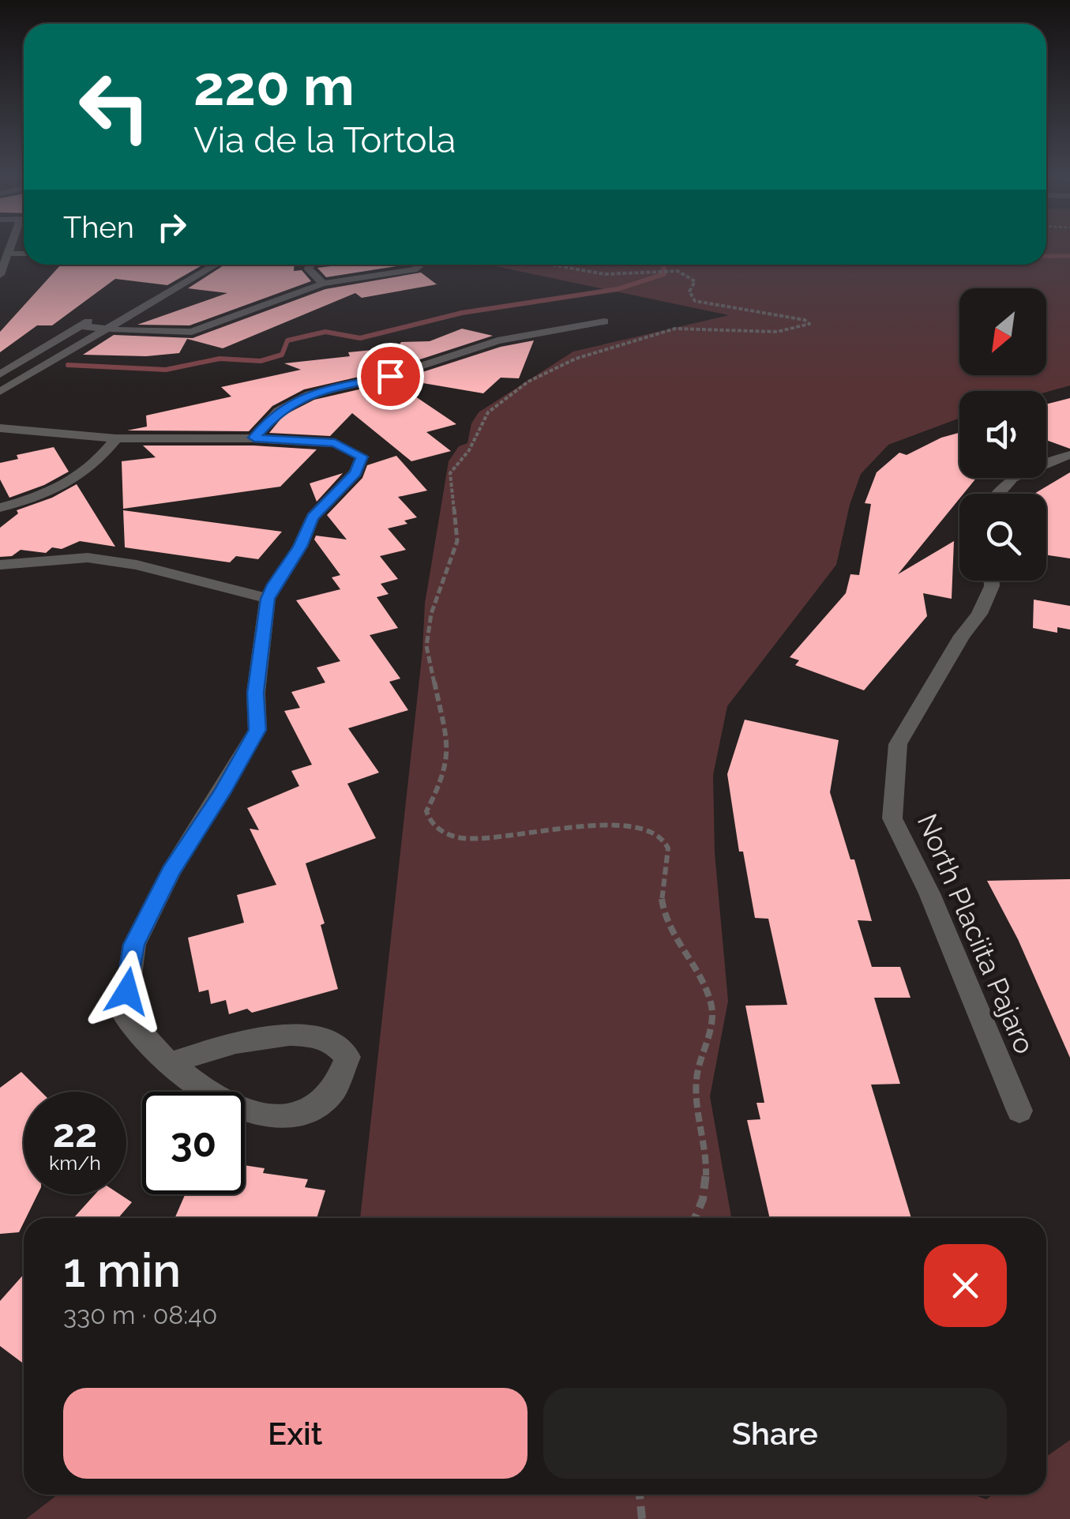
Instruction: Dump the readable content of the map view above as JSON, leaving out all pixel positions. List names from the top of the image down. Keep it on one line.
{"streets":{"street":["North Placiita Pajaro"]},"north":"bottom left","page":{"turn":["220 m","Via de la Tortola"],"then":"Then","speed":"22 km/h","limit":"30","heading":["1 min","330 m · 08:40"],"buttons":["Exit","Share"]}}
